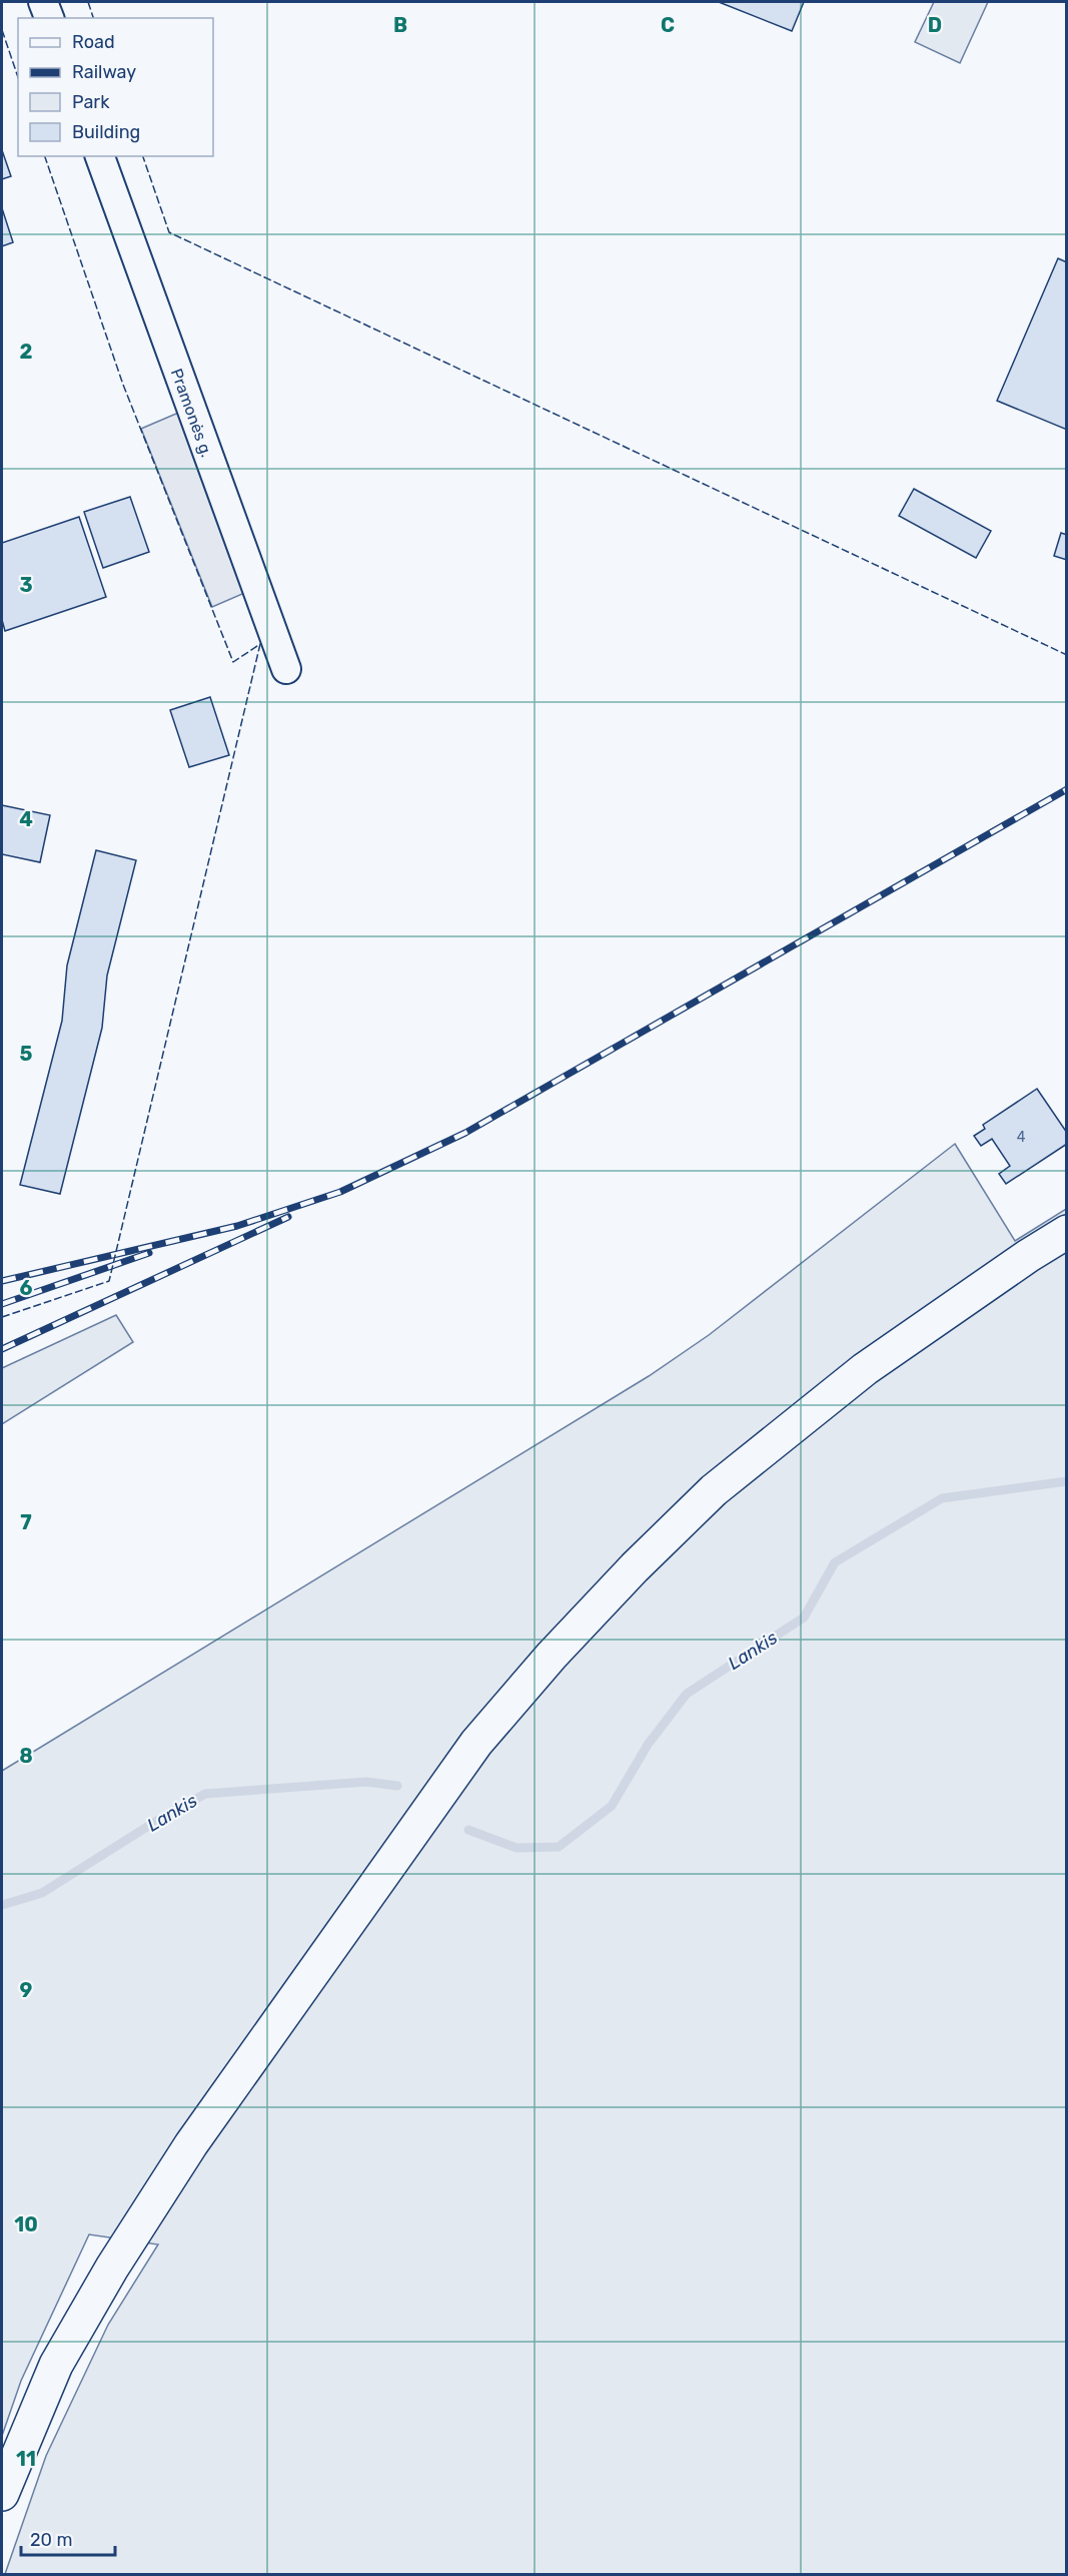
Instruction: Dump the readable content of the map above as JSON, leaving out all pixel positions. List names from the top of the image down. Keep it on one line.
{"streets":{"street":["Pramonės g."]},"water":["Lankis"],"house_numbers":["4"],"legend":["Road","Railway","Park","Building"],"scale_bar":"20 m","grid":{"columns":["B","C","D"],"rows":["2","3","4","5","6","7","8","9","10","11"]}}
